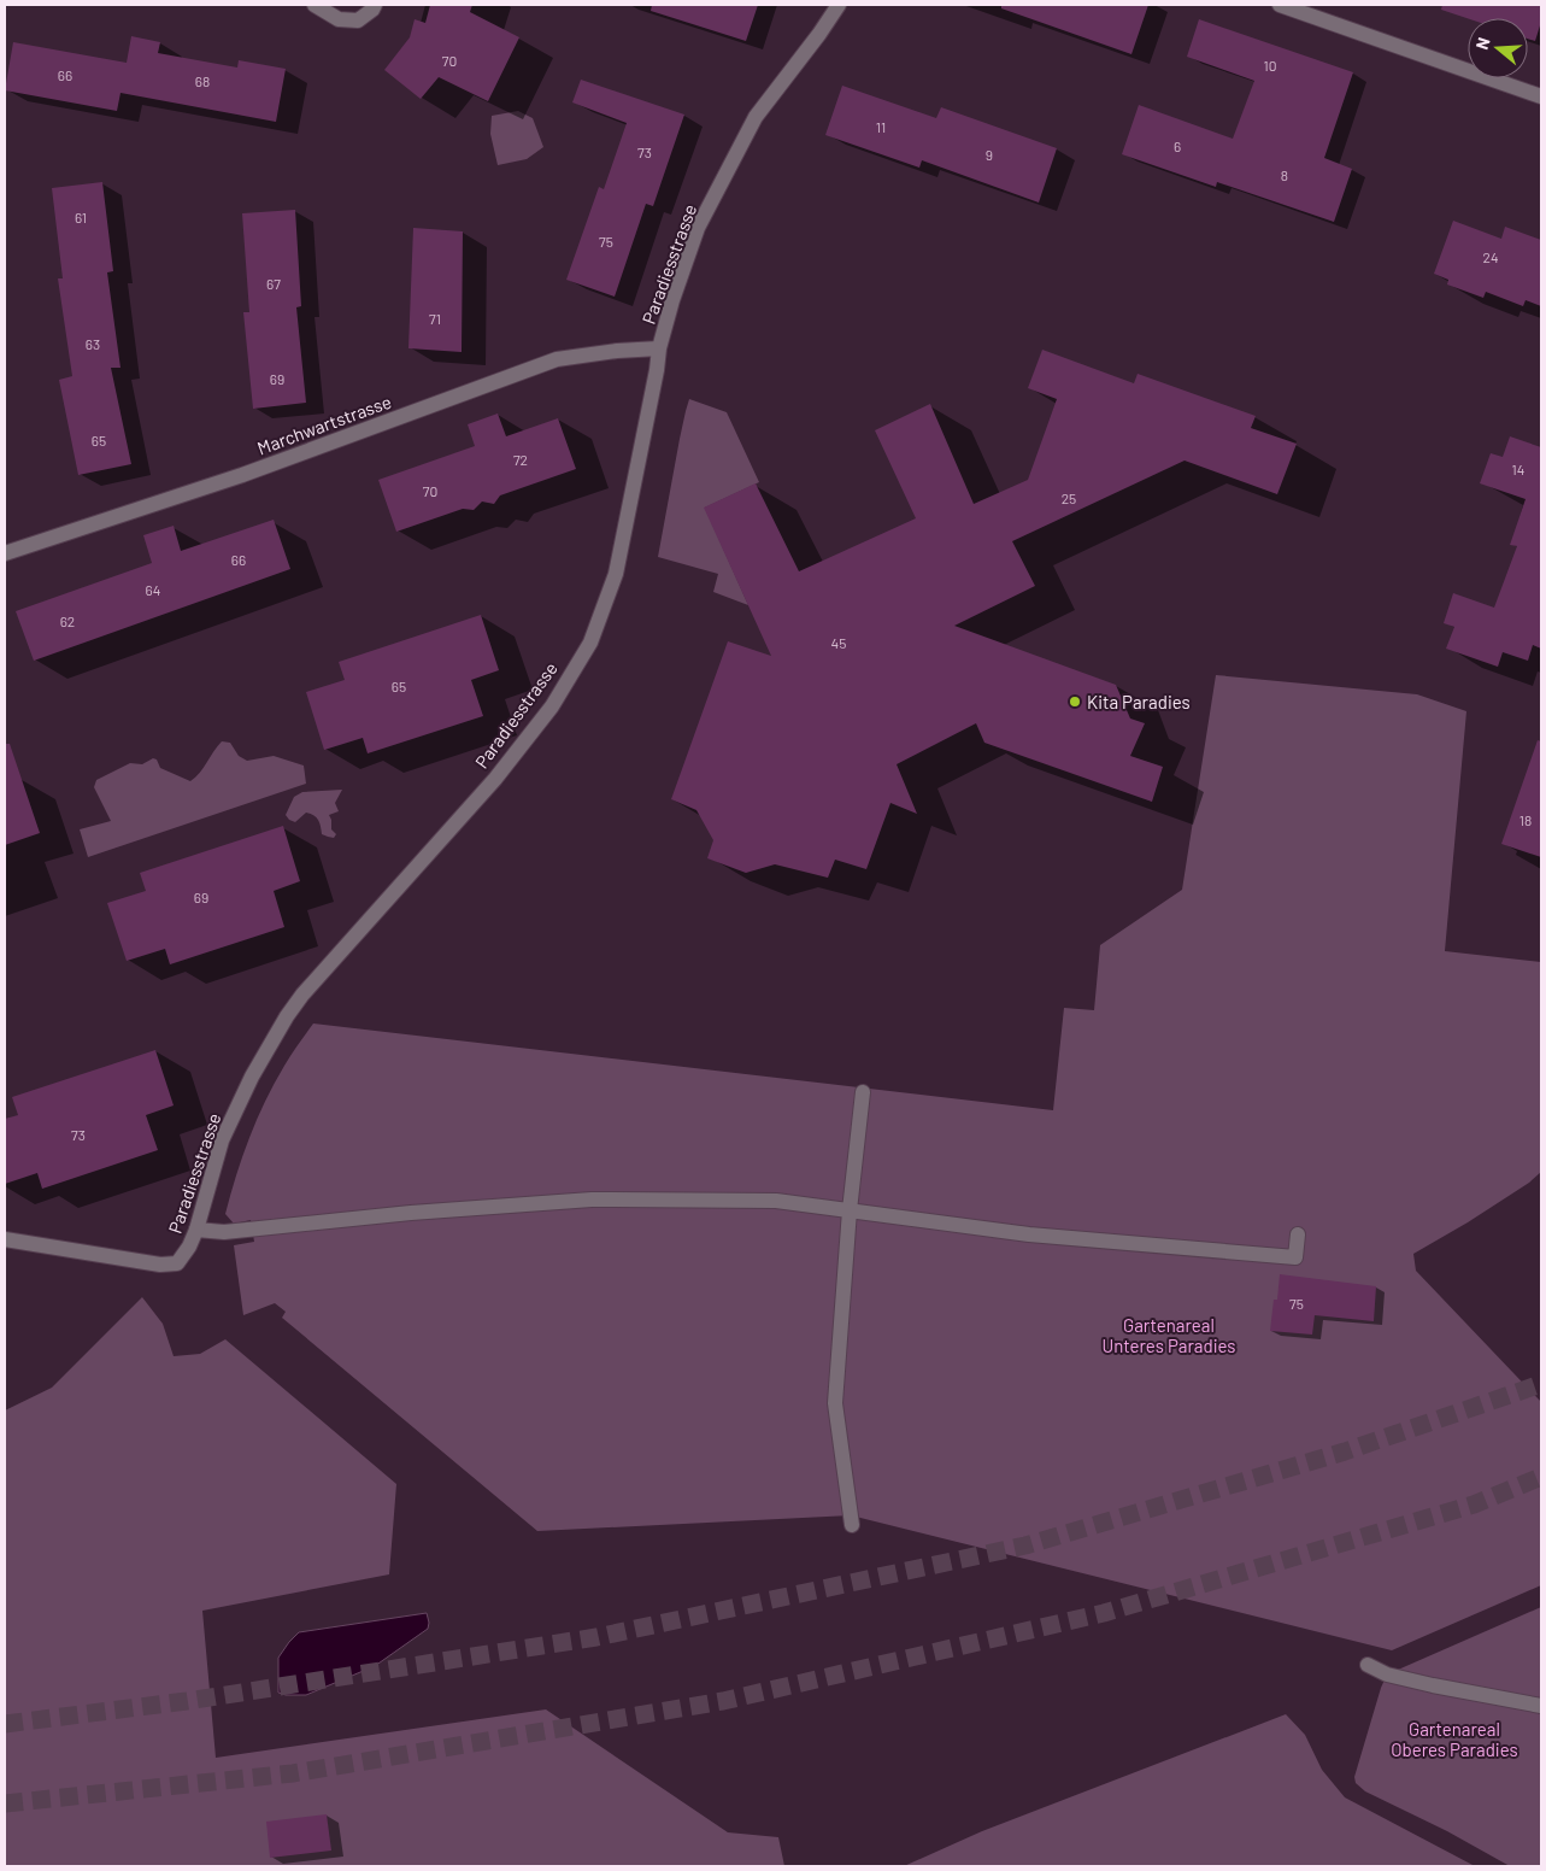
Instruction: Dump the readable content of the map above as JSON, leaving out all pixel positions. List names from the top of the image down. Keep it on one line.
{"streets":{"street":["Paradiesstrasse","Marchwartstrasse"]},"crossings":[["Paradiesstrasse","Marchwartstrasse"]],"parks":["Gartenareal Unteres Paradies","Gartenareal Oberes Paradies"],"places":["Kita Paradies"],"house_numbers":["70","10","66","68","11","6","73","9","8","61","75","24","67","71","63","69","65","72","14","70","25","66","64","62","45","65","18","69","73","75"],"north":"left"}
